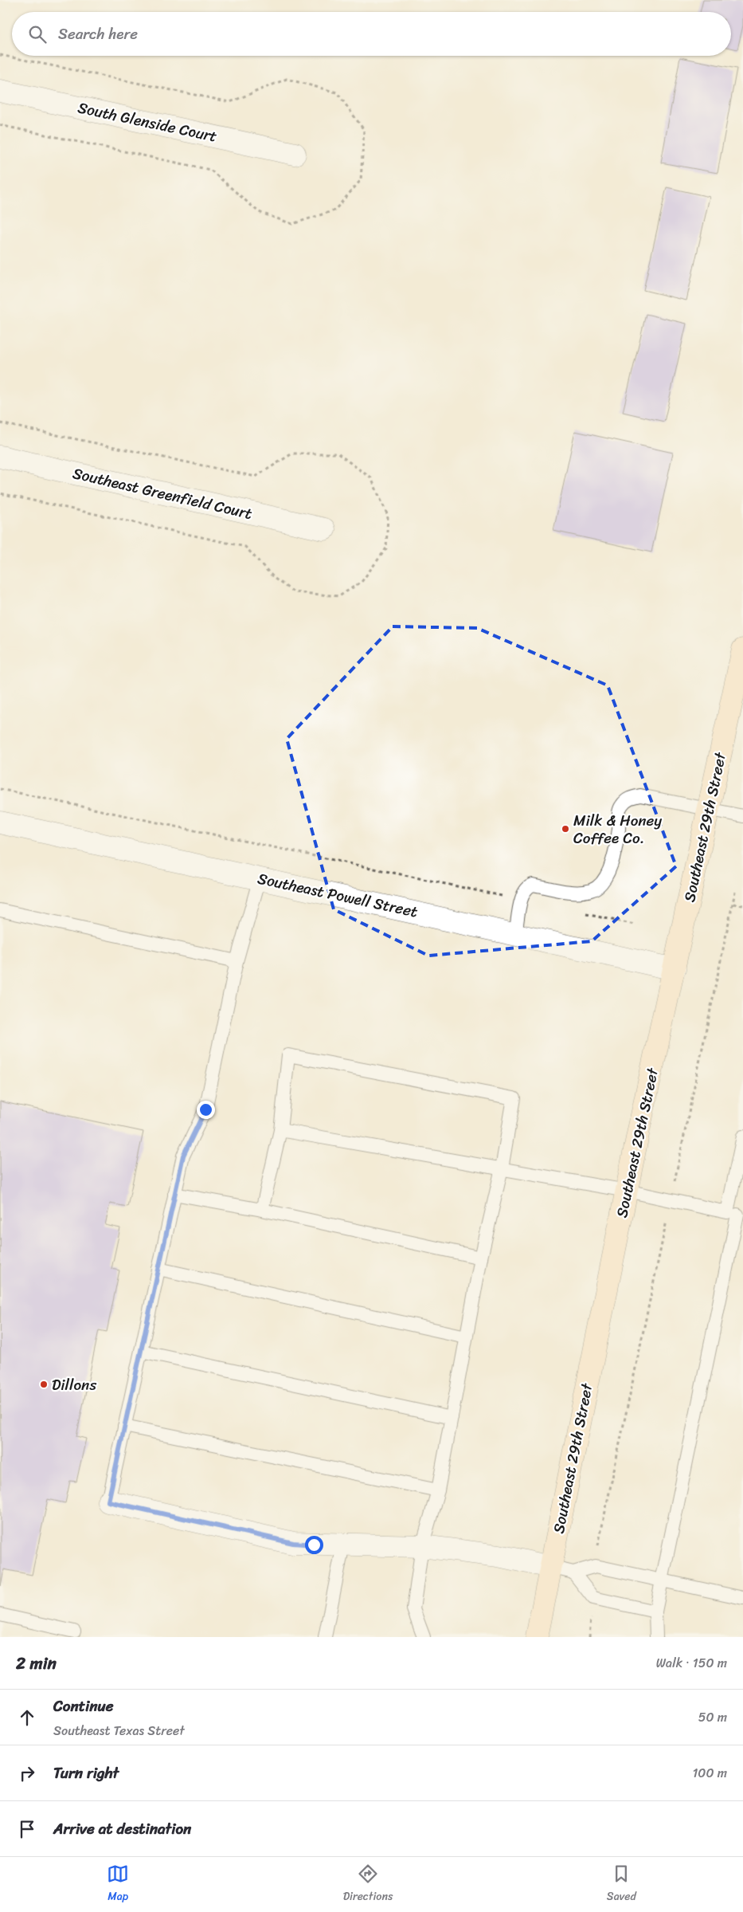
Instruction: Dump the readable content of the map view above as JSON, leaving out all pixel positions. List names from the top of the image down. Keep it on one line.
{"streets":{"main road":["Southeast 29th Street"],"street":["South Glenside Court","Southeast Greenfield Court","Southeast Powell Street"]},"crossings":[["Southeast 29th Street","Southeast Powell Street"]],"places":["Milk & Honey Coffee Co.","Dillons"],"page":{"search":"Search here","heading":["2 min","Walk · 150 m"],"list":[["Continue","Southeast Texas Street","50 m"],["Turn right","100 m"],"Arrive at destination"],"nav":["Map","Directions","Saved"]}}
